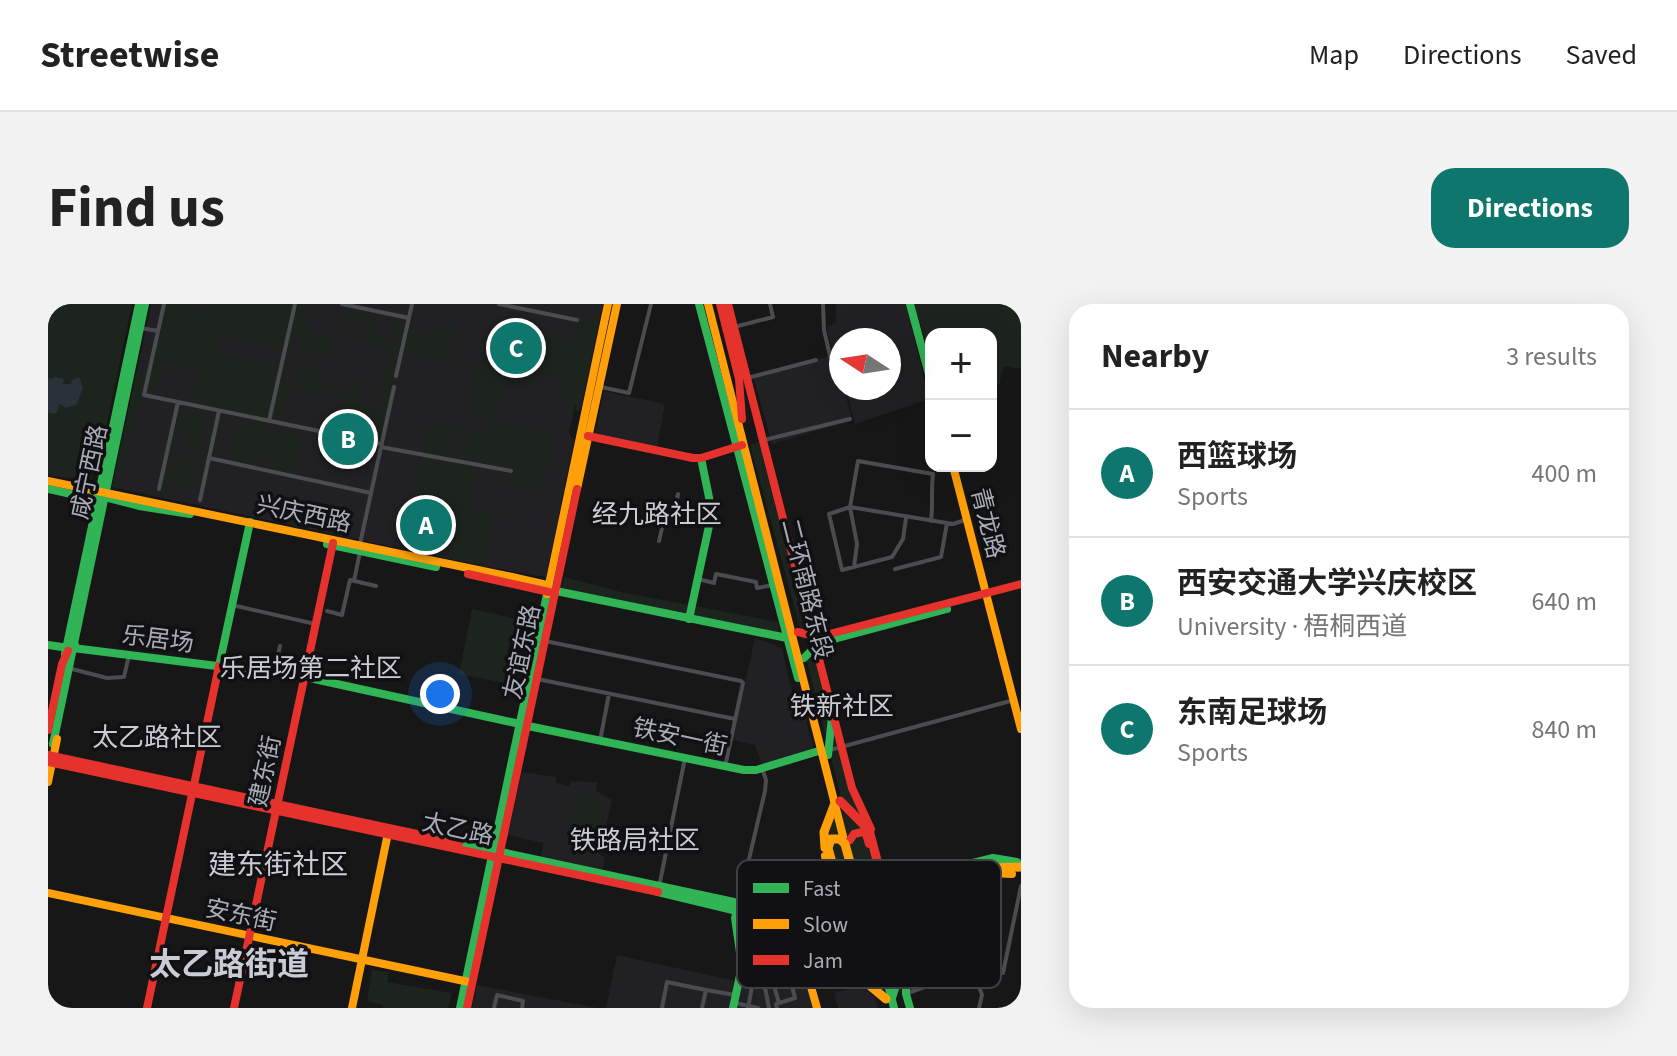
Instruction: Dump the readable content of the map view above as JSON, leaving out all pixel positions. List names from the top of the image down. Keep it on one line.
{"streets":{"main road":["咸宁西路","兴庆西路","青龙路","二环南路东段","乐居场","友谊东路","铁安一街","建东街","太乙路","安东街"]},"crossings":[["咸宁西路","兴庆西路"],["咸宁西路","乐居场"],["咸宁西路","太乙路"],["兴庆西路","二环南路东段"],["兴庆西路","友谊东路"],["兴庆西路","建东街"],["二环南路东段","铁安一街"],["乐居场","友谊东路"],["乐居场","铁安一街"],["乐居场","建东街"],["友谊东路","铁安一街"],["友谊东路","太乙路"],["友谊东路","安东街"],["建东街","太乙路"],["建东街","安东街"]],"districts":["经九路社区","乐居场第二社区","铁新社区","太乙路社区","铁路局社区","建东街社区","太乙路街道"],"legend":["Fast","Slow","Jam"],"north":"left","page":{"header":"Streetwise","nav":["Map","Directions","Saved"],"buttons":"Directions","title":"Find us","heading":["Nearby","3 results"],"pins":["C","B","A"],"map_buttons":["+","−"],"list":[{"mark":"A","name":"西篮球场","note":"Sports","value":"400 m"},{"mark":"B","name":"西安交通大学兴庆校区","note":"University · 梧桐西道","value":"640 m"},{"mark":"C","name":"东南足球场","note":"Sports","value":"840 m"}]}}
